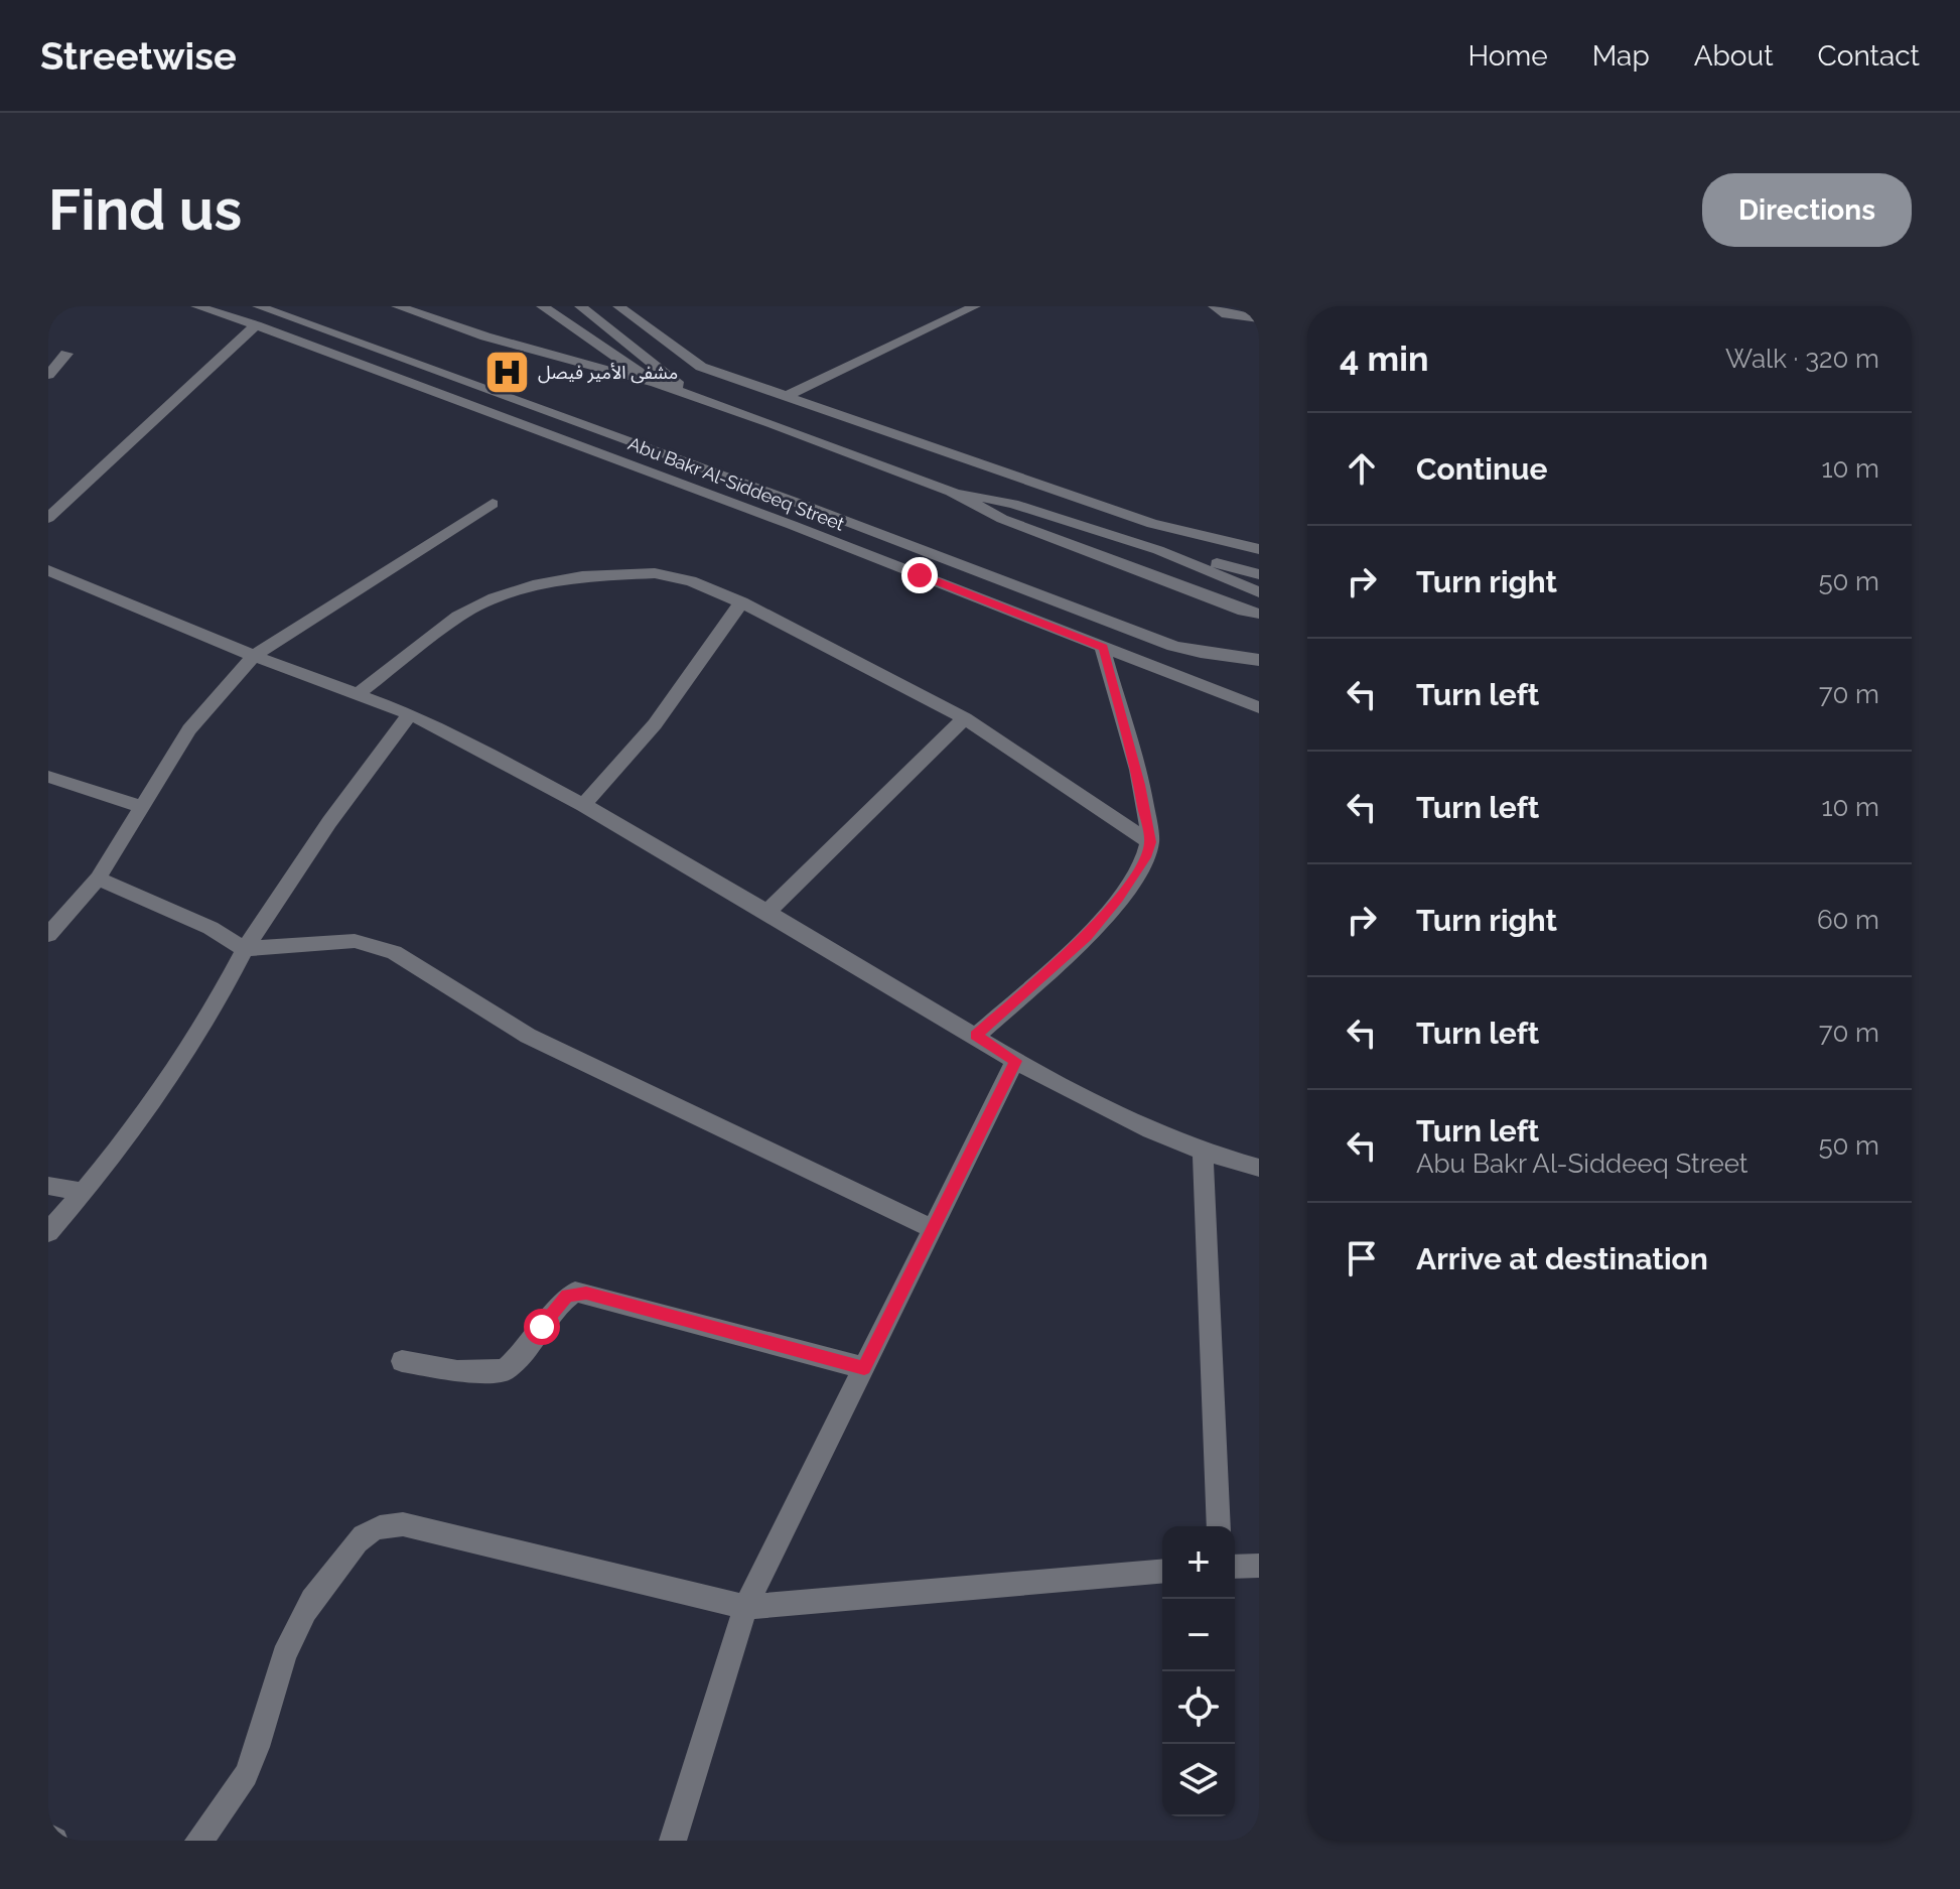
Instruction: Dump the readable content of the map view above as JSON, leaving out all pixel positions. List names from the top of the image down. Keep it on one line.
{"streets":{"street":["Abu Bakr Al-Siddeeq Street"]},"places":{"hospital":["مشفى الأمير فيصل"]},"page":{"header":"Streetwise","nav":["Home","Map","About","Contact"],"buttons":"Directions","title":"Find us","heading":["4 min","Walk · 320 m"],"list":[["Continue","10 m"],["Turn right","50 m"],["Turn left","70 m"],["Turn left","10 m"],["Turn right","60 m"],["Turn left","70 m"],["Turn left","Abu Bakr Al-Siddeeq Street","50 m"],"Arrive at destination"],"map_buttons":["+","−"]}}
